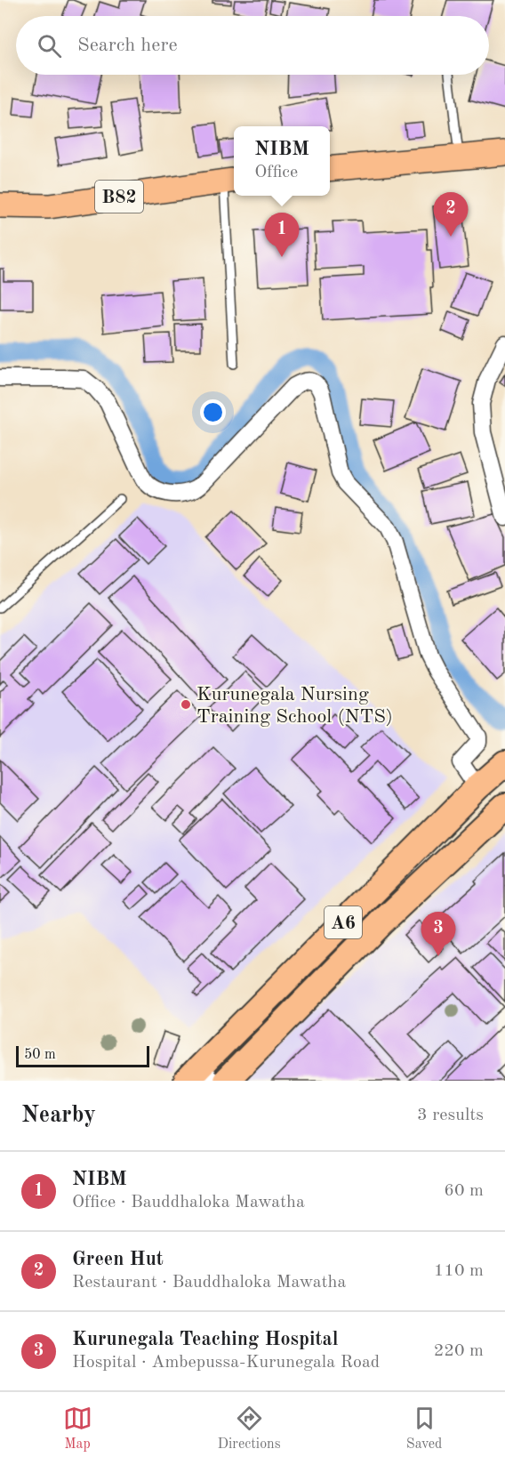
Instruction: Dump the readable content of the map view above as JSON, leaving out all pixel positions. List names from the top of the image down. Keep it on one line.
{"streets":{"highway":["A6"],"main road":["B82"]},"places":["Kurunegala Nursing Training School (NTS)"],"scale_bar":"50 m","page":{"search":"Search here","popup":["NIBM","Office"],"pins":["2","1","3"],"scale":"50 m","heading":["Nearby","3 results"],"list":[{"mark":"1","name":"NIBM","note":"Office · Bauddhaloka Mawatha","value":"60 m"},{"mark":"2","name":"Green Hut","note":"Restaurant · Bauddhaloka Mawatha","value":"110 m"},{"mark":"3","name":"Kurunegala Teaching Hospital","note":"Hospital · Ambepussa-Kurunegala Road","value":"220 m"}],"nav":["Map","Directions","Saved"]}}
